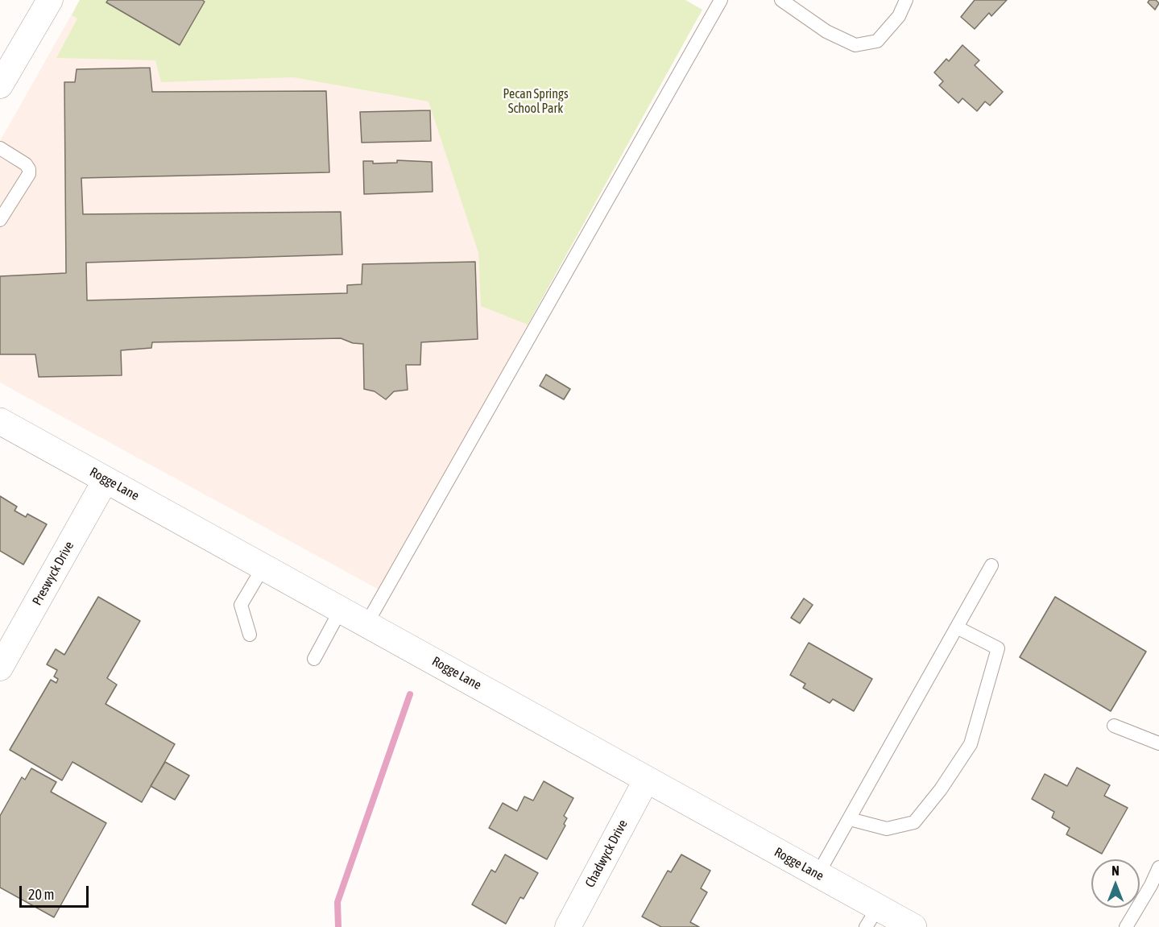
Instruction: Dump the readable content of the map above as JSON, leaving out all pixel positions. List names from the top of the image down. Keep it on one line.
{"streets":{"street":["Rogge Lane","Preswyck Drive","Chadwyck Drive"]},"crossings":[["Rogge Lane","Preswyck Drive"],["Rogge Lane","Chadwyck Drive"]],"parks":["Pecan Springs School Park"],"scale_bar":"20 m","north":"top"}
